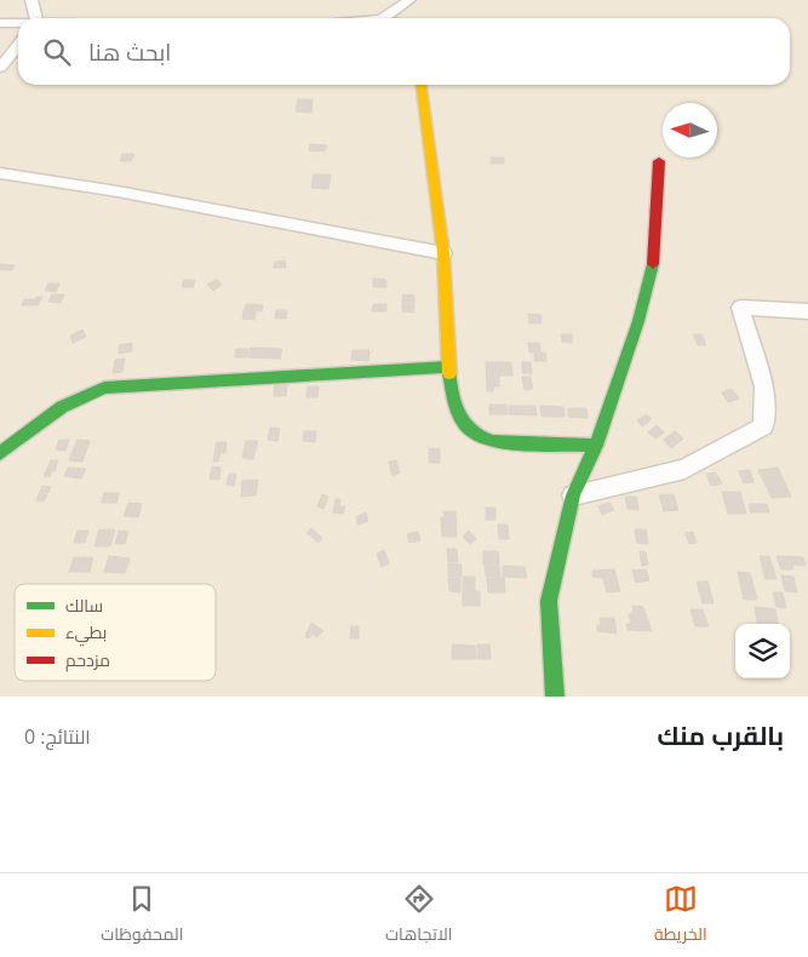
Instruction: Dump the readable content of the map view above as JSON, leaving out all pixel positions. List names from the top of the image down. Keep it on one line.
{"legend":["سالك","بطيء","مزدحم"],"north":"left","page":{"search":"ابحث هنا","heading":["بالقرب منك","النتائج: 0"],"nav":["الخريطة","الاتجاهات","المحفوظات"]}}
